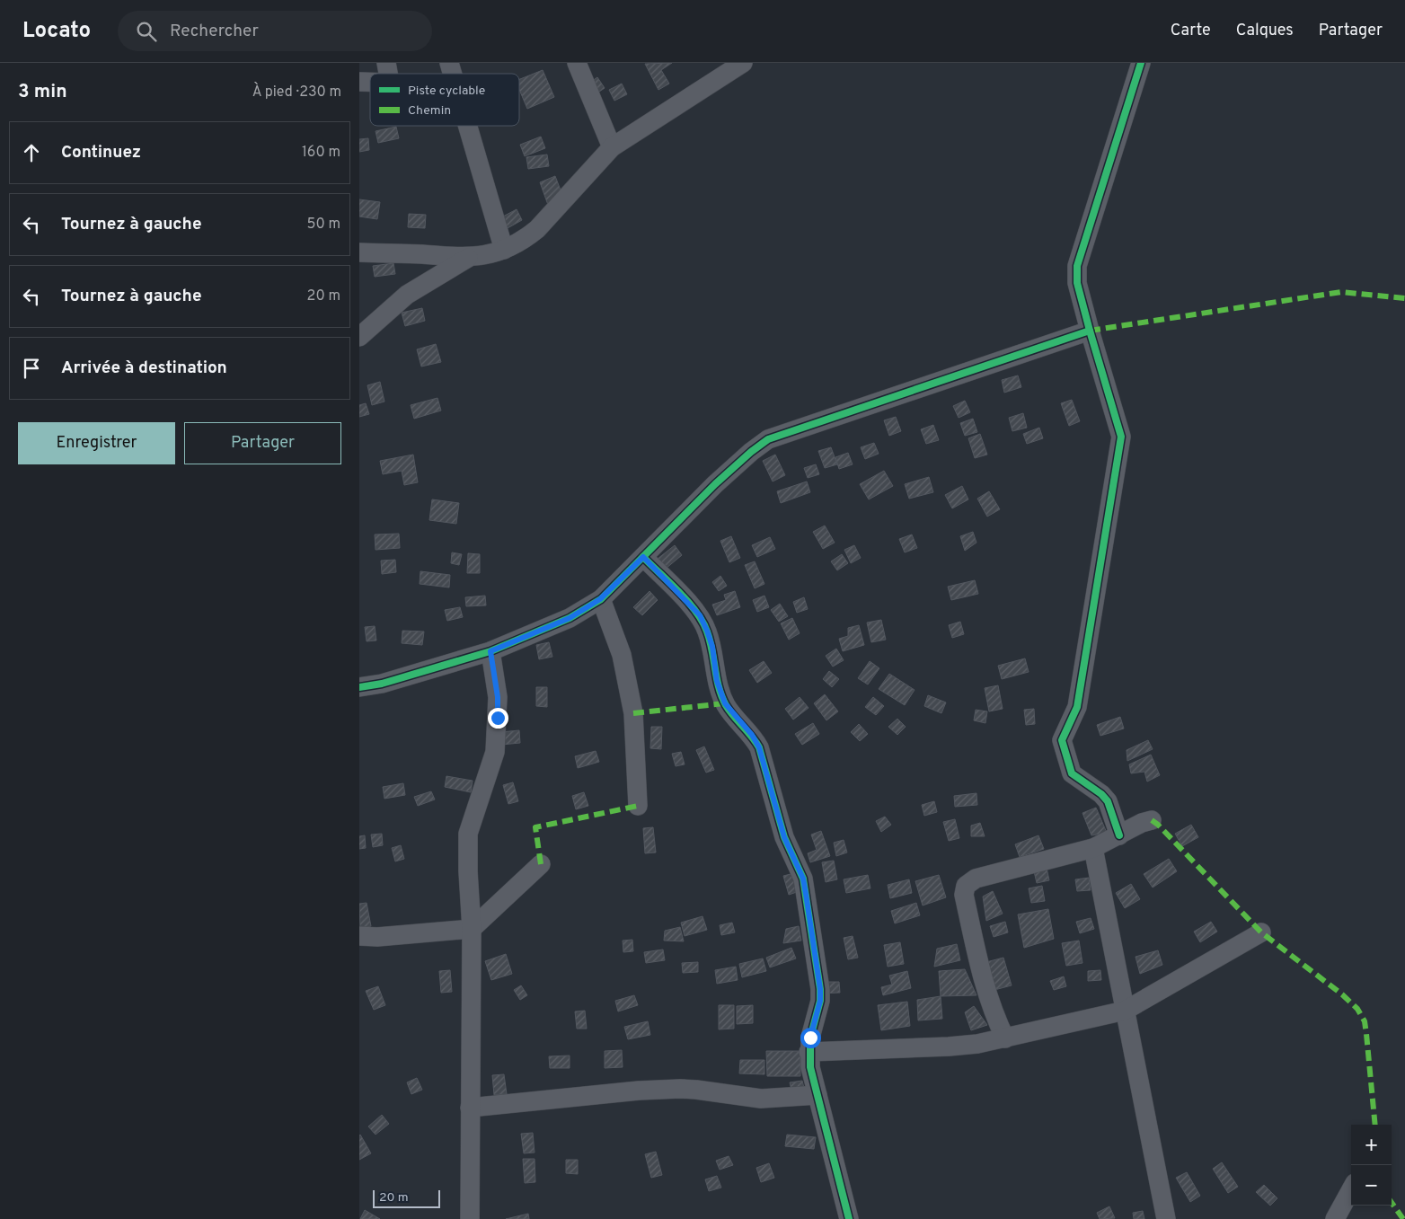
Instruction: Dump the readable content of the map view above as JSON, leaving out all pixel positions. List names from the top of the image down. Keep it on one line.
{"legend":["Piste cyclable","Chemin"],"scale_bar":"20 m","page":{"header":"Locato","search":"Rechercher","nav":["Carte","Calques","Partager"],"heading":["3 min","À pied · 230 m"],"list":[["Continuez","160 m"],["Tournez à gauche","50 m"],["Tournez à gauche","20 m"],"Arrivée à destination"],"buttons":["Enregistrer","Partager"],"map_buttons":["+","−"],"scale":"20 m"}}
